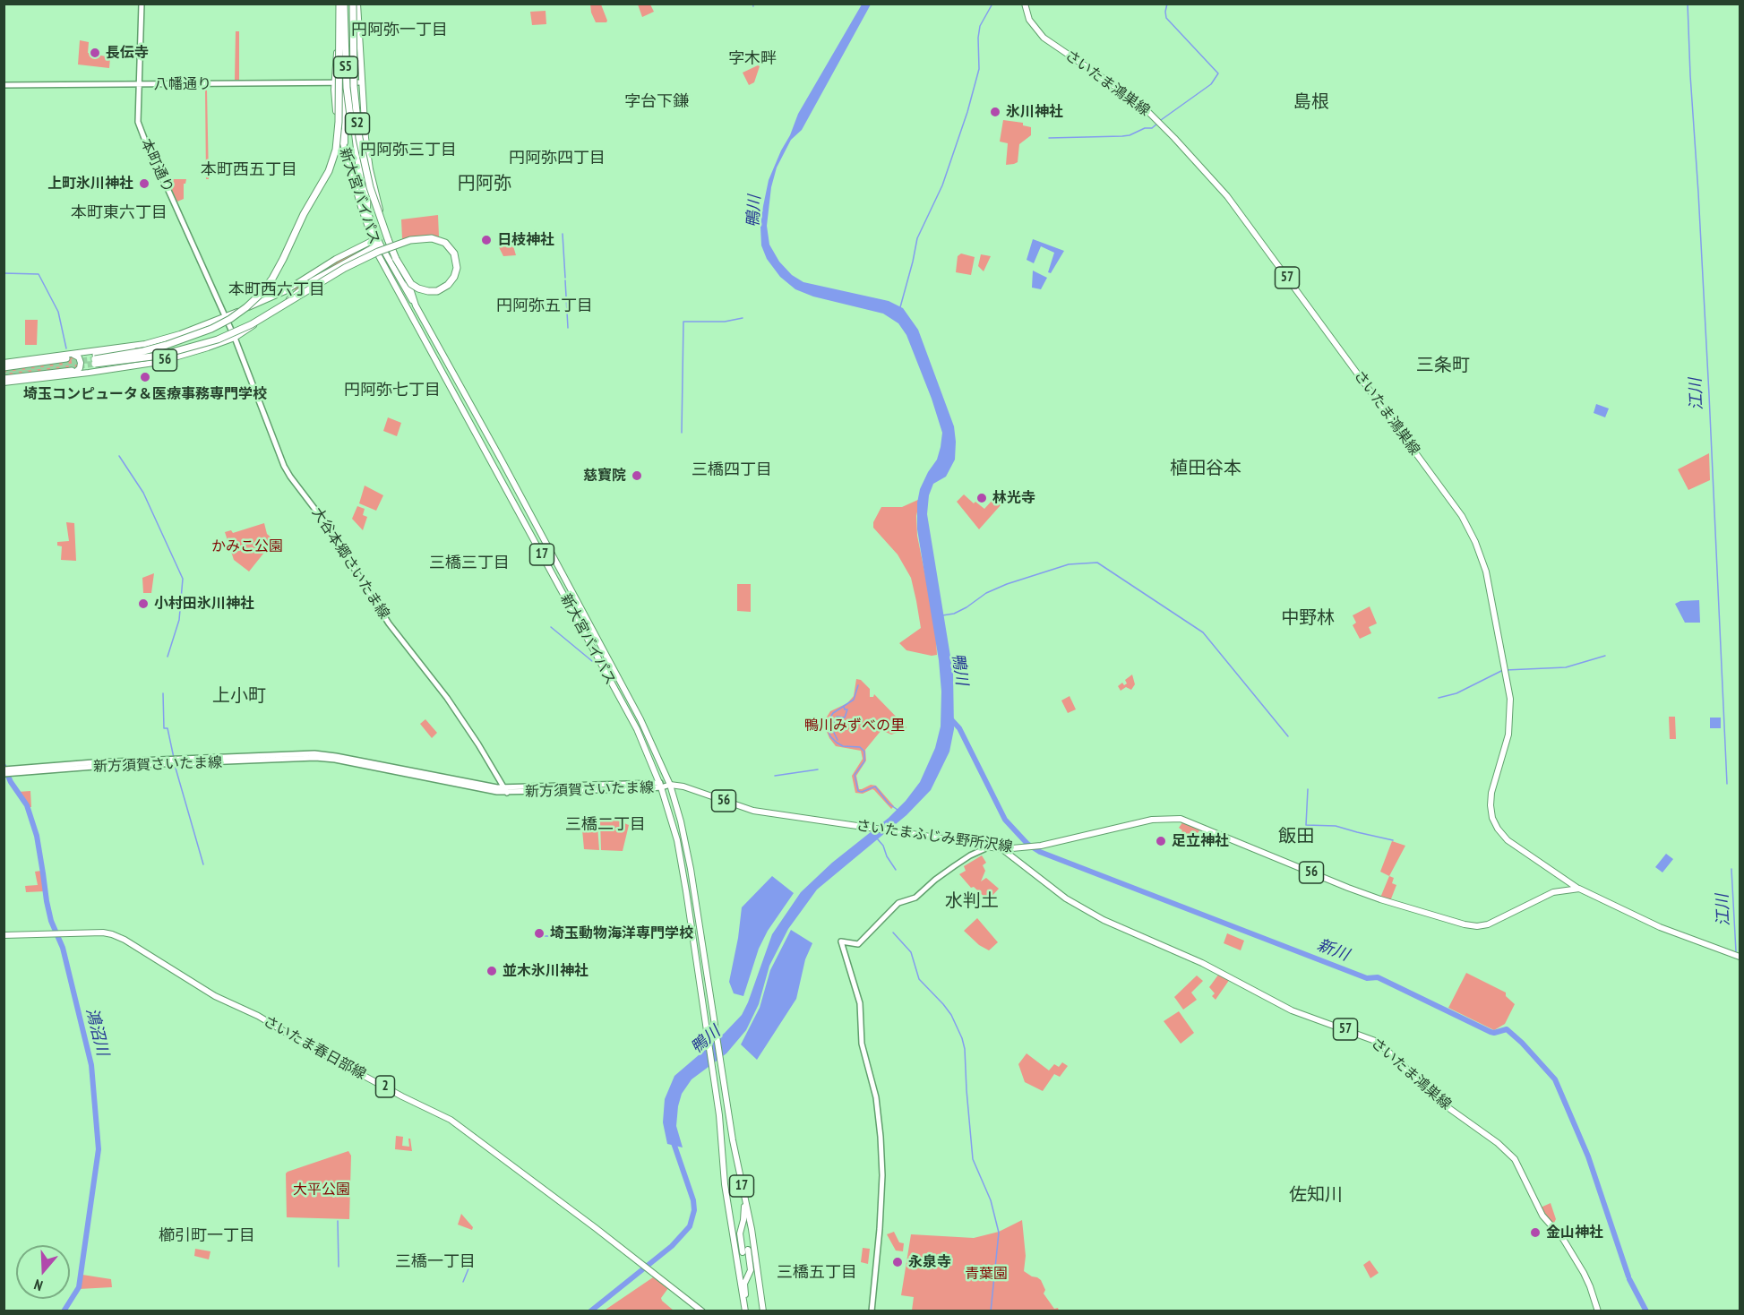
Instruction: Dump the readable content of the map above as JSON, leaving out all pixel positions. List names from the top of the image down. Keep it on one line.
{"streets":{"highway":["S2"],"main road":["さいたま鴻巣線","八幡通り","本町通り","新大宮バイパス","57","56","17","大谷本郷さいたま線","新方須賀さいたま線","さいたまふじみ野所沢線","さいたま春日部線","2"]},"crossings":[["さいたま鴻巣線","さいたまふじみ野所沢線"],["八幡通り","本町通り"],["八幡通り","新大宮バイパス"],["S2","新大宮バイパス"],["本町通り","56"],["本町通り","大谷本郷さいたま線"],["新大宮バイパス","56"],["新大宮バイパス","17"],["新大宮バイパス","新方須賀さいたま線"],["新大宮バイパス","さいたまふじみ野所沢線"],["56","17"],["56","大谷本郷さいたま線"],["大谷本郷さいたま線","新方須賀さいたま線"],["新方須賀さいたま線","さいたまふじみ野所沢線"]],"districts":["円阿弥一丁目","字木畔","字台下鎌","島根","円阿弥三丁目","円阿弥四丁目","本町西五丁目","円阿弥","本町東六丁目","本町西六丁目","円阿弥五丁目","三条町","円阿弥七丁目","植田谷本","三橋四丁目","三橋三丁目","中野林","上小町","三橋二丁目","飯田","水判土","佐知川","櫛引町一丁目","三橋一丁目","三橋五丁目"],"water":["鴨川","江川","新川","鴻沼川"],"parks":["かみこ公園","鴨川みずべの里","大平公園","青葉園"],"places":["長伝寺","氷川神社","上町氷川神社","日枝神社","埼玉コンピュータ＆医療事務専門学校","慈寶院","林光寺","小村田氷川神社","足立神社","埼玉動物海洋専門学校","並木氷川神社","金山神社","永泉寺"],"north":"bottom"}
